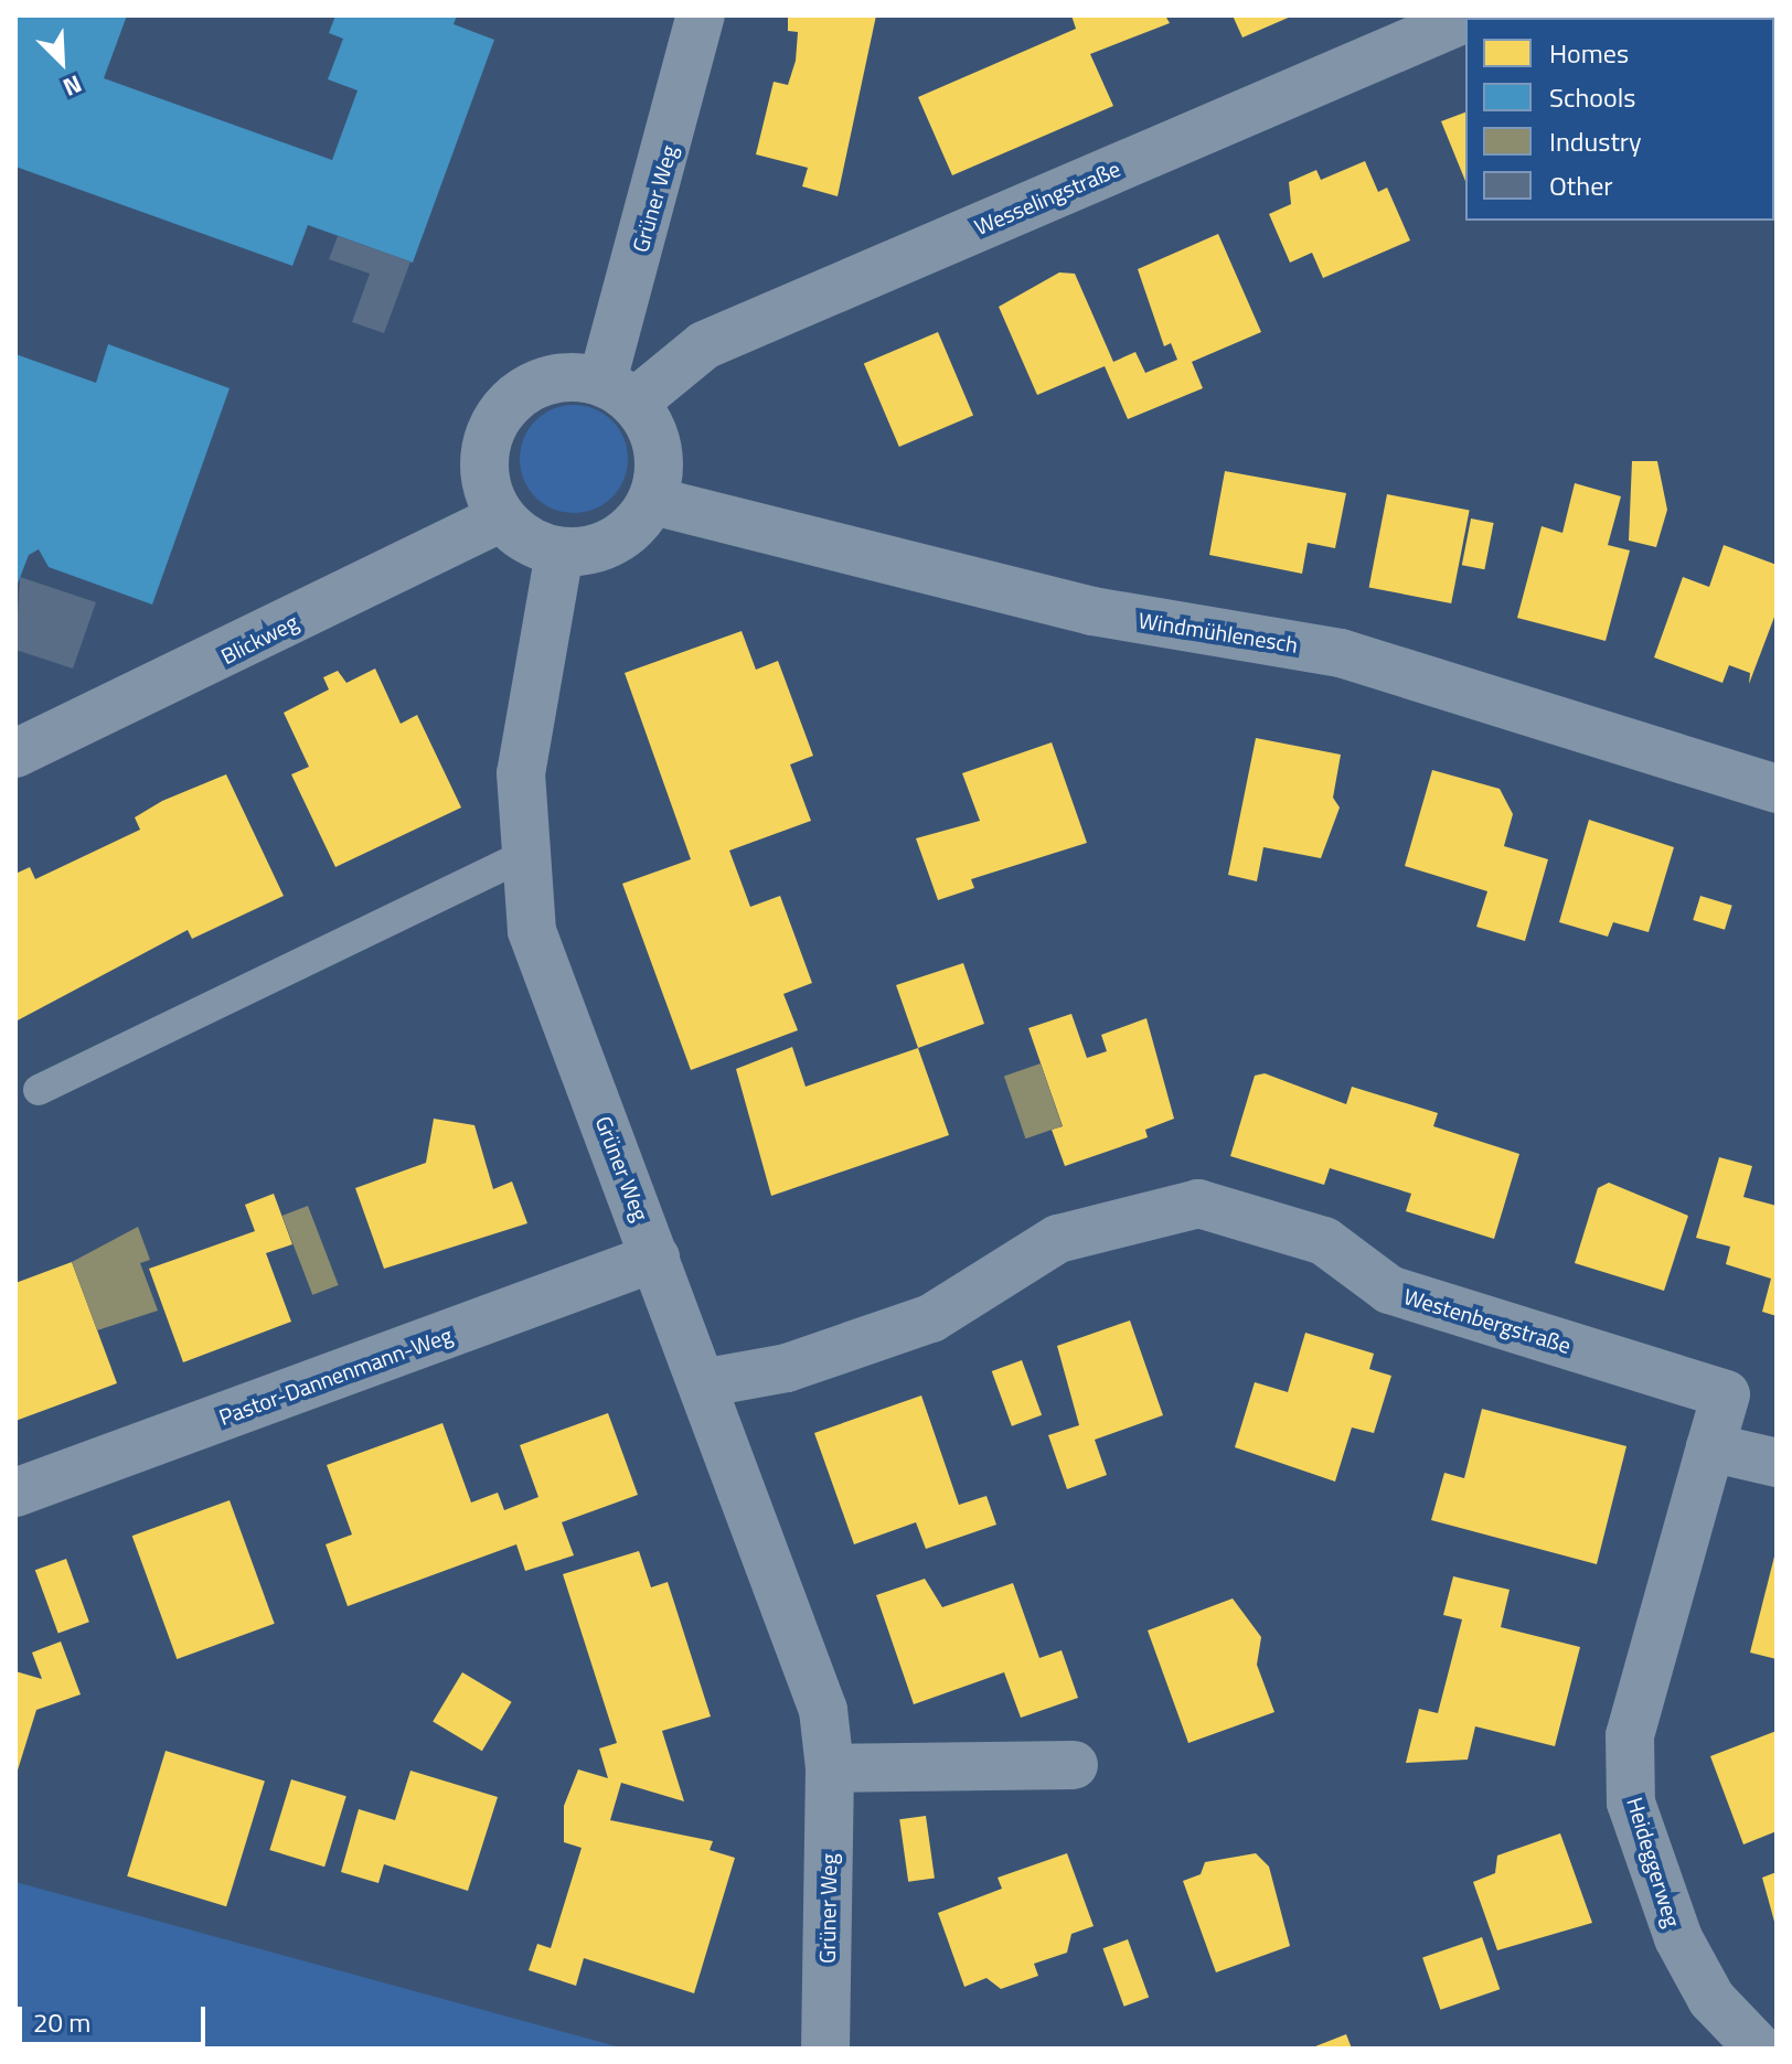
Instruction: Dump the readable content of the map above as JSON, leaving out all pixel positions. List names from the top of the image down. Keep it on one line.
{"streets":{"street":["Wesselingstraße","Grüner Weg","Windmühlenesch","Blickweg","Westenbergstraße","Pastor-Dannenmann-Weg","Heideggerweg"]},"crossings":[["Wesselingstraße","Grüner Weg"],["Wesselingstraße","Windmühlenesch"],["Wesselingstraße","Blickweg"],["Grüner Weg","Windmühlenesch"],["Grüner Weg","Blickweg"],["Grüner Weg","Westenbergstraße"],["Grüner Weg","Pastor-Dannenmann-Weg"],["Windmühlenesch","Blickweg"],["Westenbergstraße","Heideggerweg"]],"legend":["Homes","Schools","Industry","Other"],"scale_bar":"20 m","north":"bottom right"}
